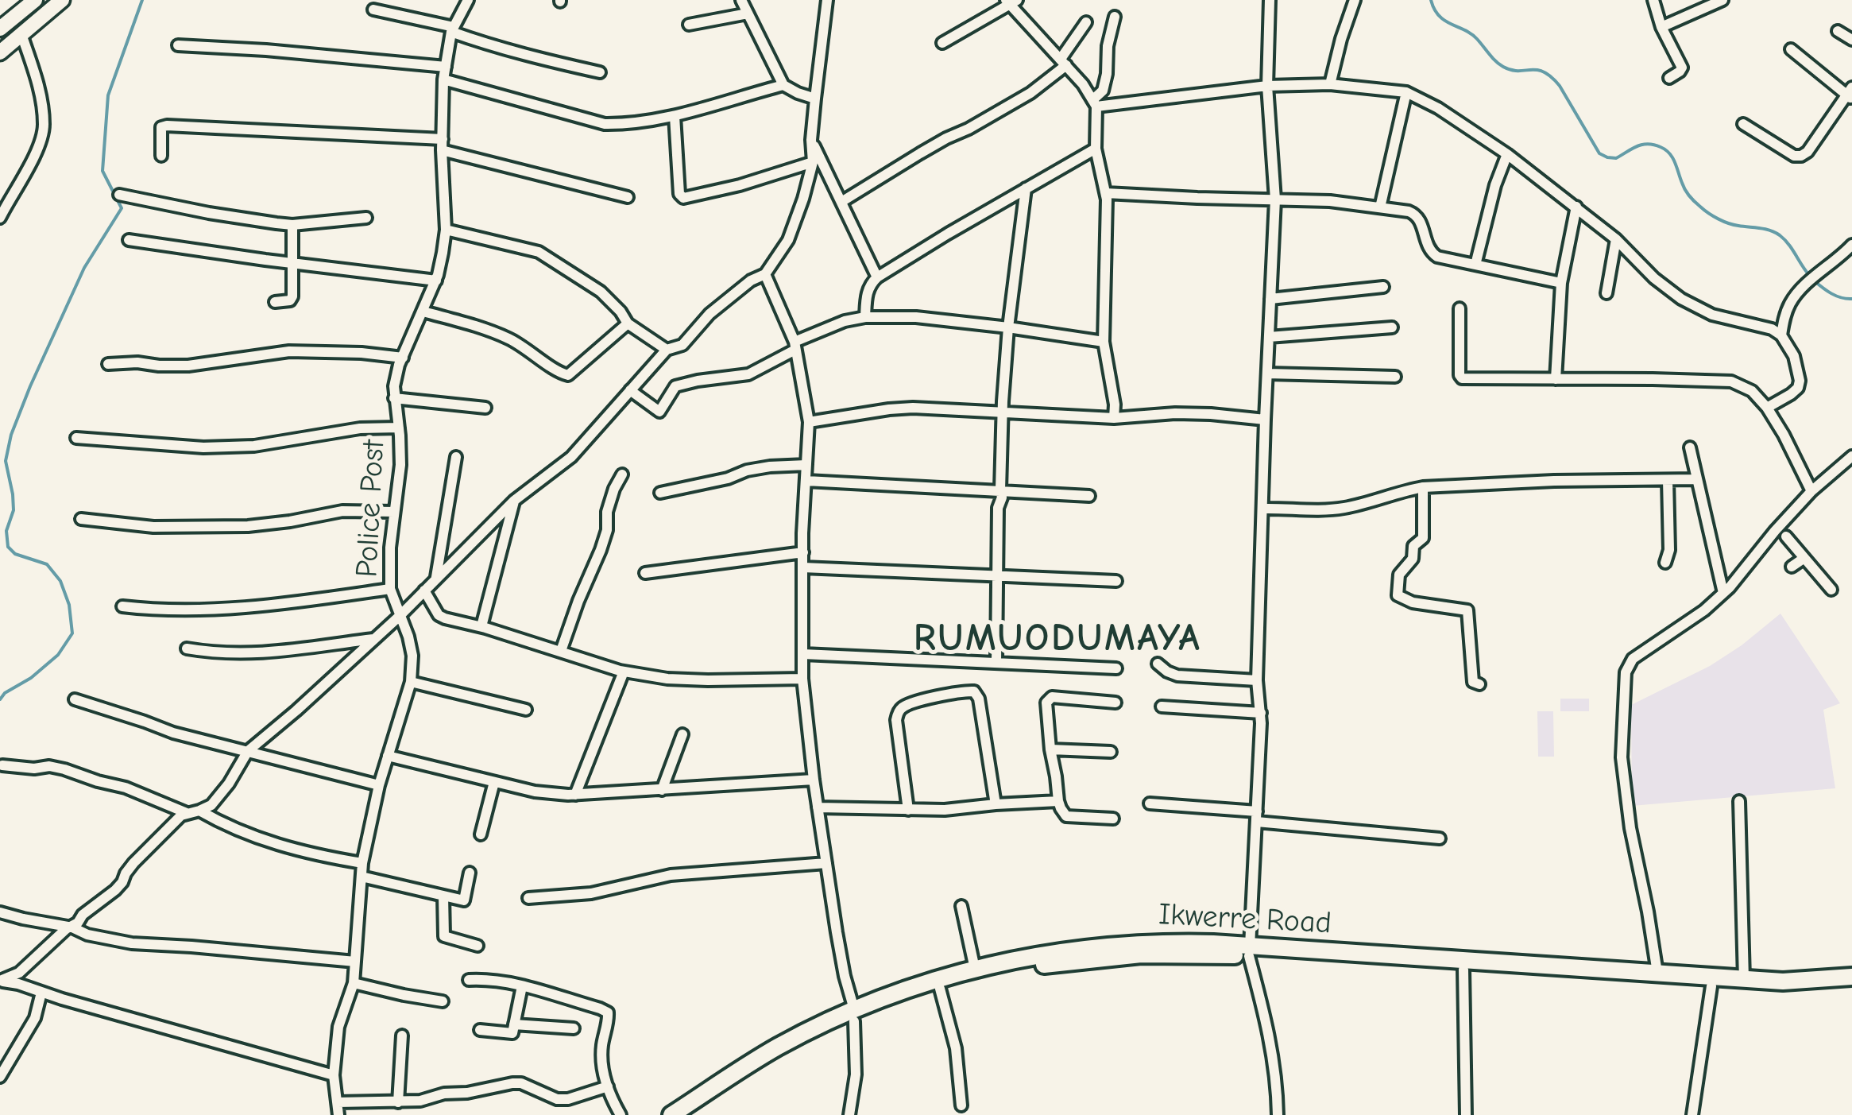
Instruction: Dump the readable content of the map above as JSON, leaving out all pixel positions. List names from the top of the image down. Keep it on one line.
{"streets":{"main road":["Ikwerre Road"],"street":["Police Post"]},"districts":["RUMUODUMAYA"]}
